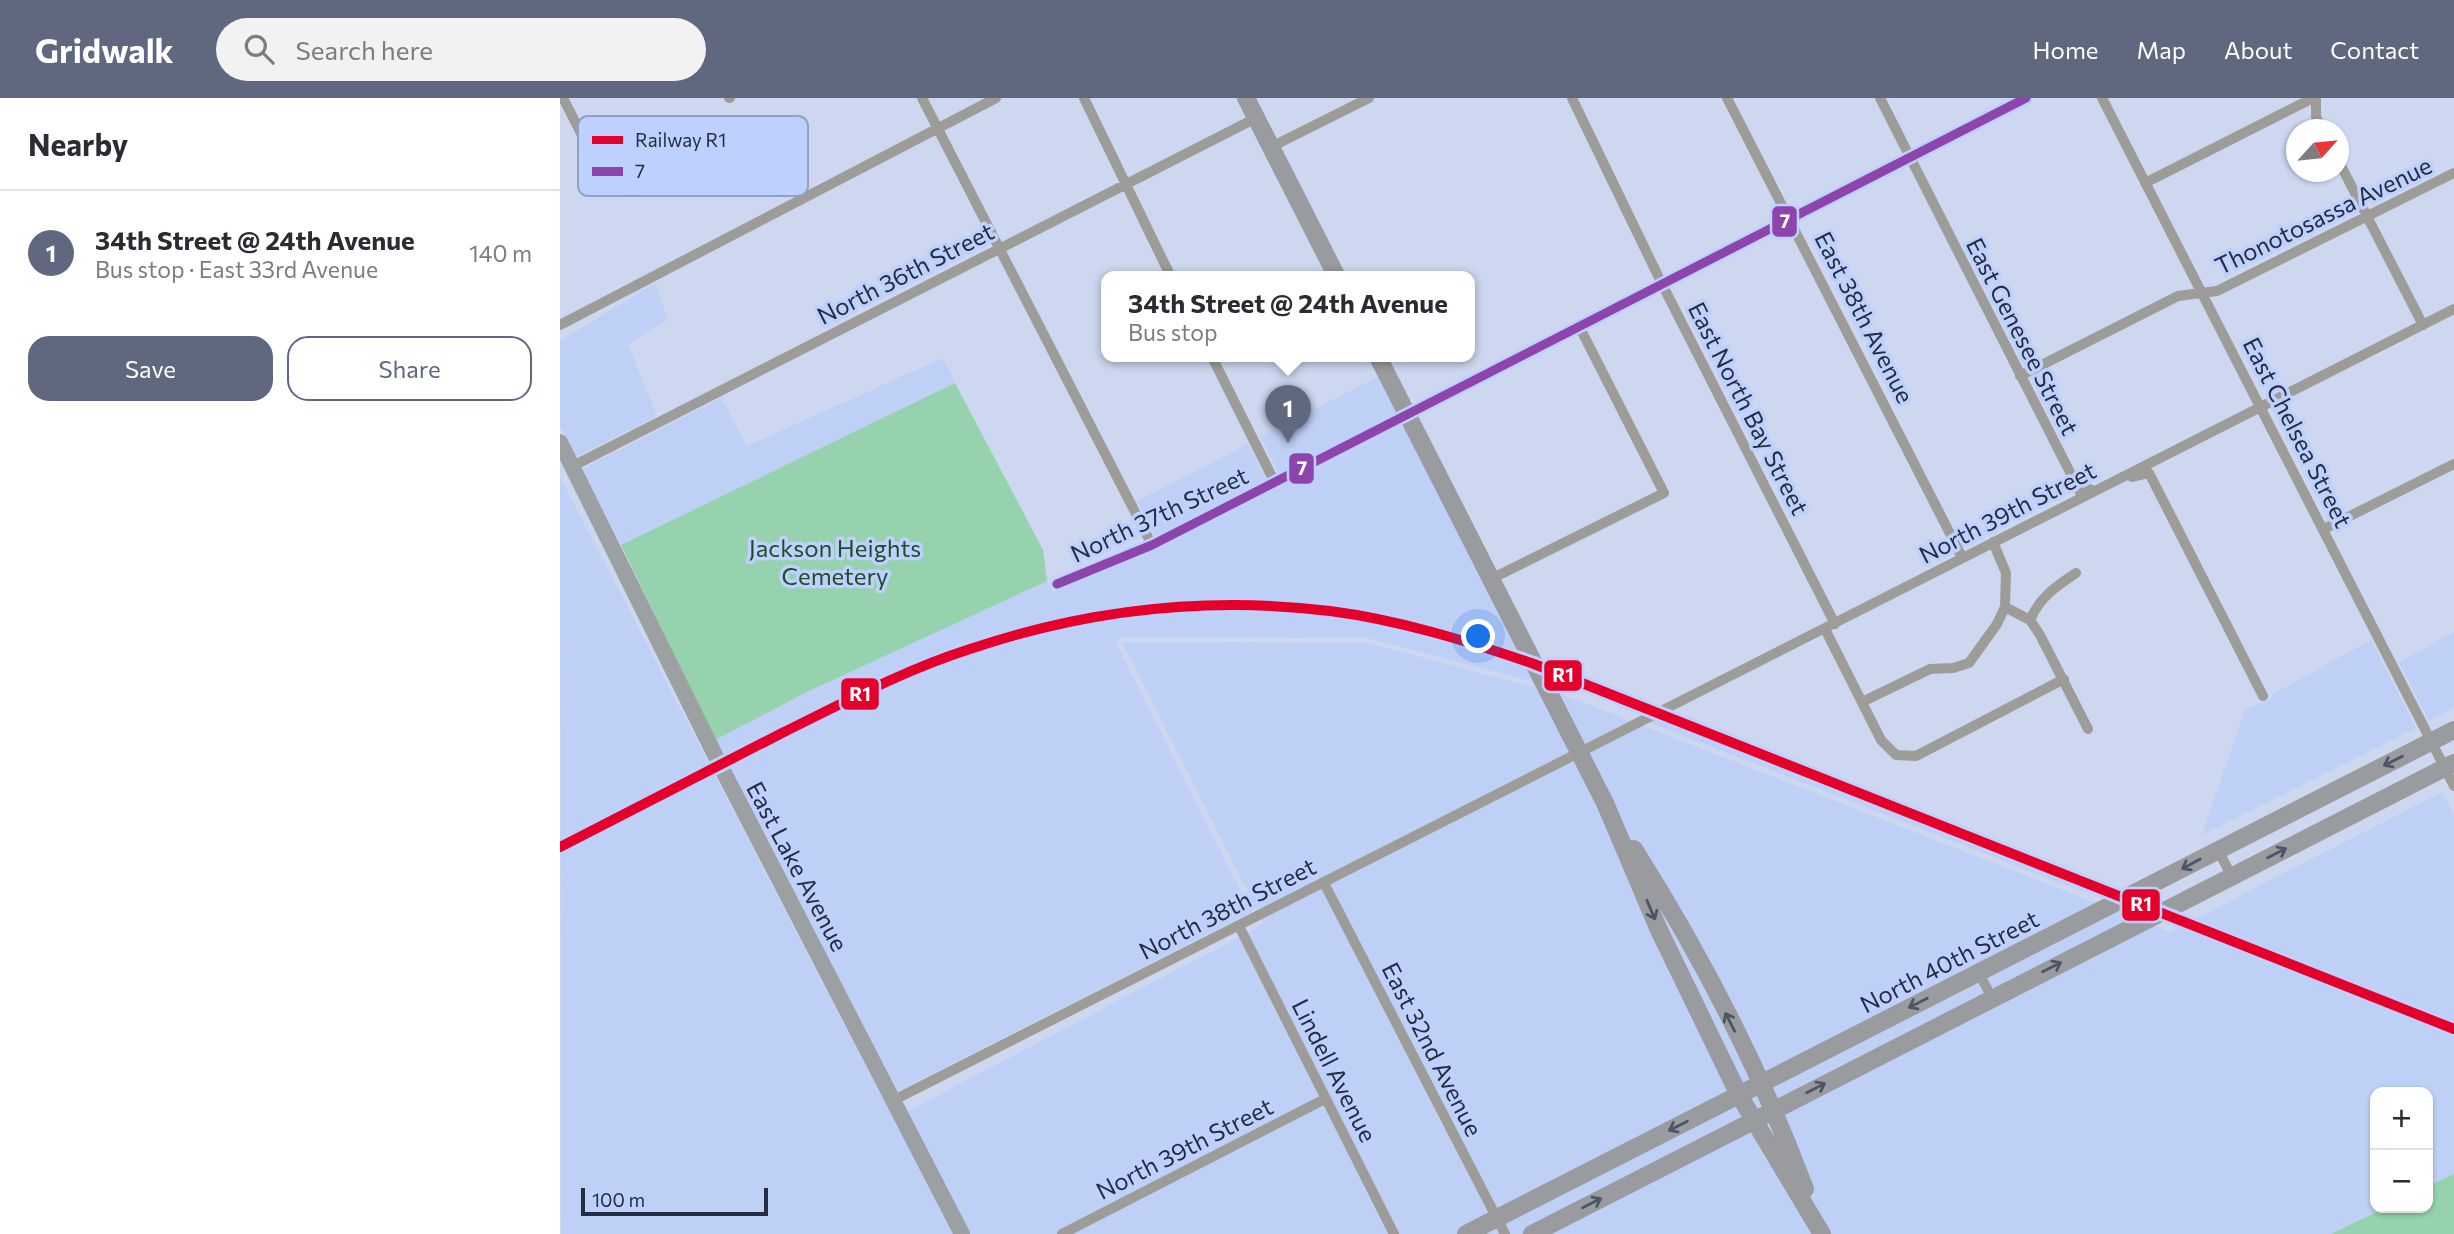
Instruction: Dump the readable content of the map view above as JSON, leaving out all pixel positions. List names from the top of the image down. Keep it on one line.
{"streets":{"main road":["North 40th Street"],"street":["Thonotosassa Avenue","North 36th Street","East 38th Avenue","East Genesee Street","East North Bay Street","East Chelsea Street","North 39th Street","North 37th Street","East Lake Avenue","North 38th Street","East 32nd Avenue","Lindell Avenue"]},"crossings":[["Thonotosassa Avenue","East Genesee Street"],["Thonotosassa Avenue","East Chelsea Street"],["North 36th Street","East Lake Avenue"],["East 38th Avenue","North 39th Street"],["East 38th Avenue","North 37th Street"],["East Genesee Street","North 39th Street"],["East Genesee Street","North 37th Street"],["East North Bay Street","North 39th Street"],["East North Bay Street","North 37th Street"],["East Chelsea Street","North 39th Street"],["East Chelsea Street","North 40th Street"],["North 39th Street","North 38th Street"],["North 39th Street","Lindell Avenue"],["East Lake Avenue","North 38th Street"],["North 38th Street","East 32nd Avenue"],["North 38th Street","Lindell Avenue"],["North 40th Street","East 32nd Avenue"]],"parks":["Jackson Heights Cemetery"],"lines":["transit line 7","rail line R1"],"legend":["Railway R1","7"],"scale_bar":"100 m","north":"top right","page":{"header":"Gridwalk","search":"Search here","nav":["Home","Map","About","Contact"],"heading":"Nearby","list":[{"mark":"1","name":"34th Street @ 24th Avenue","note":"Bus stop · East 33rd Avenue","value":"140 m"}],"popup":["34th Street @ 24th Avenue","Bus stop"],"buttons":["Save","Share"],"pins":"1","map_buttons":["+","−"],"scale":"100 m"}}
